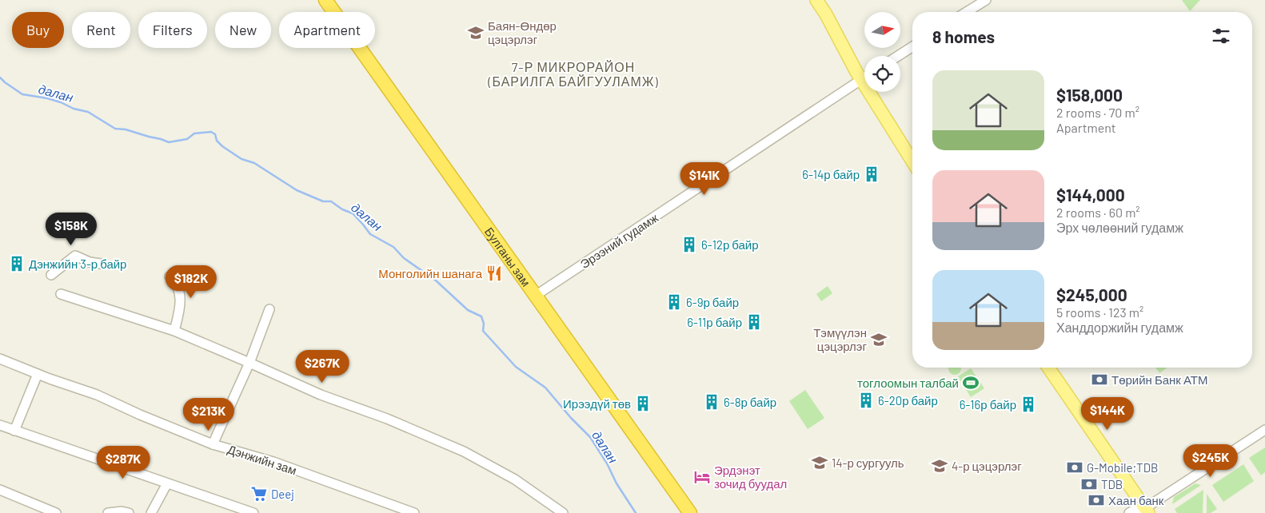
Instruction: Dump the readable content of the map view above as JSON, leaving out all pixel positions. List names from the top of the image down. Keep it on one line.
{"streets":{"highway":["Булганы зам"],"street":["Эрээний гудамж","Дэнжийн зам"]},"crossings":[["Эрээний гудамж","Булганы зам"]],"districts":["7-Р МИКРОРАЙОН (БАРИЛГА БАЙГУУЛАМЖ)"],"water":["далан"],"places":{"school or university":["Баян-Өндөр цэцэрлэг","Тэмүүлэн цэцэрлэг","14-р сургууль","4-р цэцэрлэг"],"building":["6-14р байр","6-12р байр","Дэнжийн 3-р байр","6-9р байр","6-11р байр","6-20р байр","6-8р байр","Ирээдүй төв","6-16р байр"],"restaurant":["Монголийн шанага"],"bank":["Төрийн Банк АТМ","G-Mobile;TDB","TDB","Хаан банк"],"sports":["тоглоомын талбай"],"hotel":["Эрдэнэт зочид буудал"],"supermarket":["Deej"]},"north":"right","page":{"chip":["Buy","Rent","Filters","New","Apartment"],"heading":"8 homes","list":[{"name":"$158,000","note":"2 rooms · 70 m² · Apartment"},{"name":"$144,000","note":"2 rooms · 60 m² · Эрх чөлөөний гудамж"},{"name":"$245,000","note":"5 rooms · 123 m² · Ханддоржийн гудамж"}],"price":["$141K","$158K","$182K","$267K","$144K","$213K","$245K","$287K"]}}
